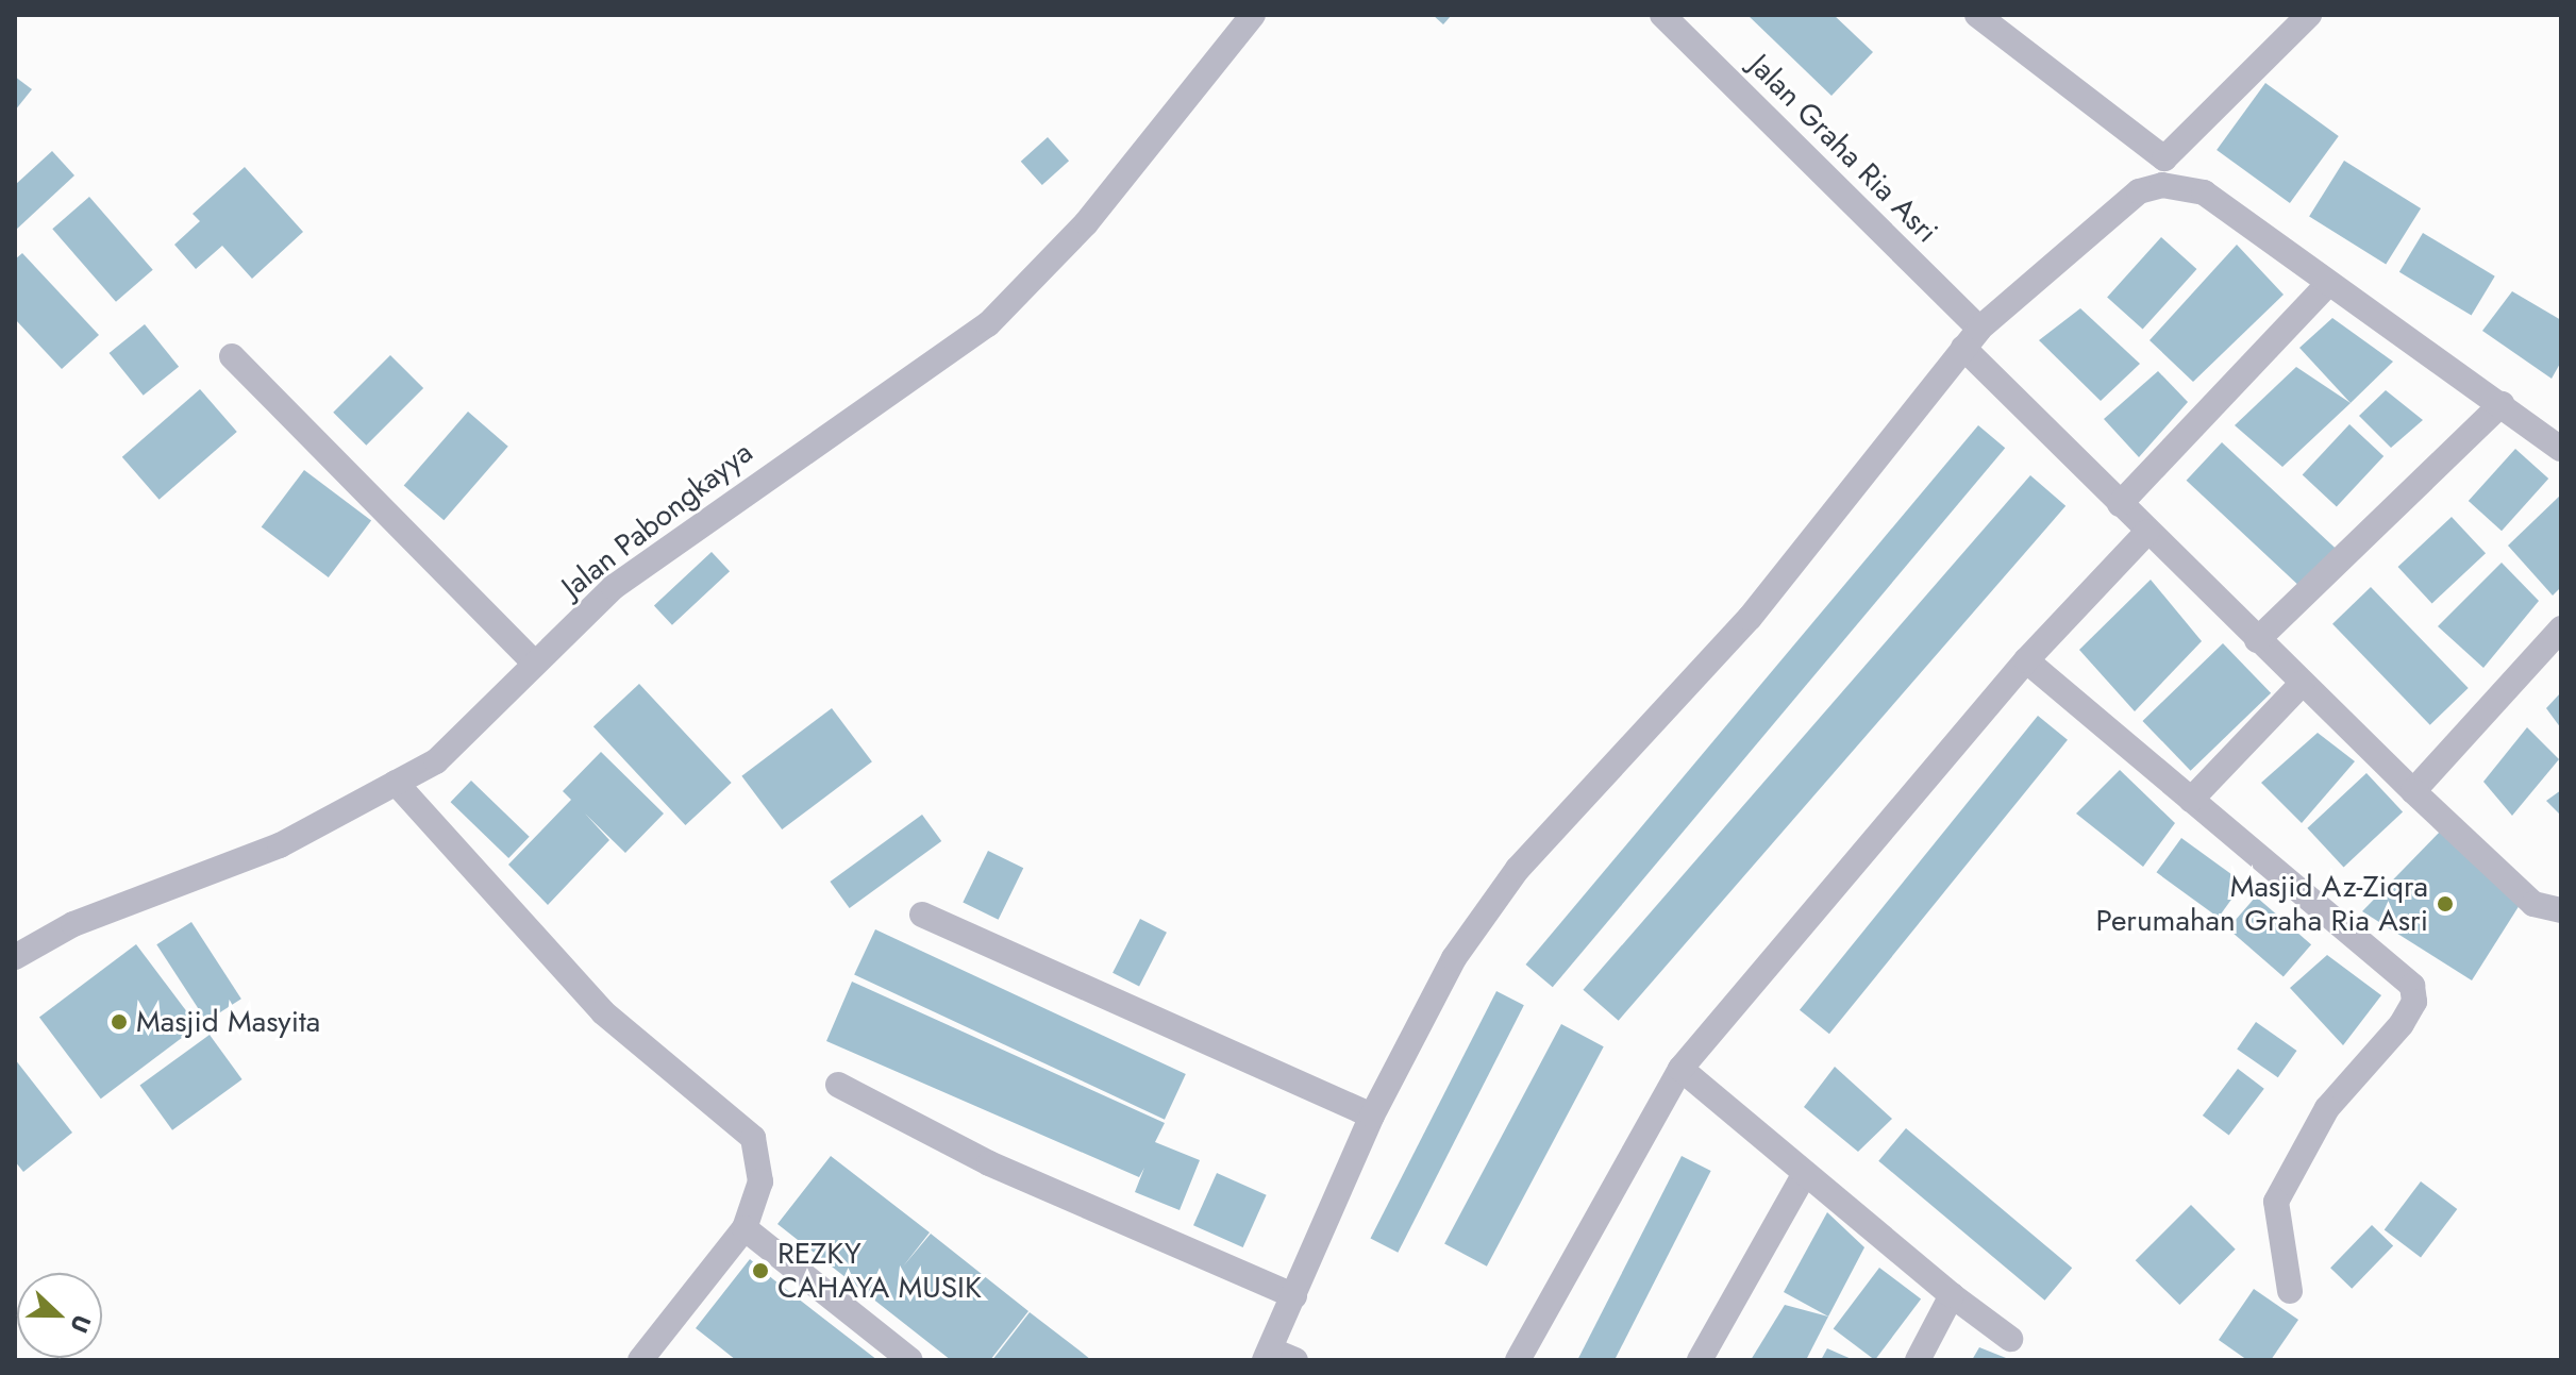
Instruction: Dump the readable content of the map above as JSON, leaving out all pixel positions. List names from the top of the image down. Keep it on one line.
{"streets":{"street":["Jalan Graha Ria Asri","Jalan Pabongkayya"]},"places":["Masjid Az-Ziqra Perumahan Graha Ria Asri","Masjid Masyita","REZKY CAHAYA MUSIK"],"north":"right"}
